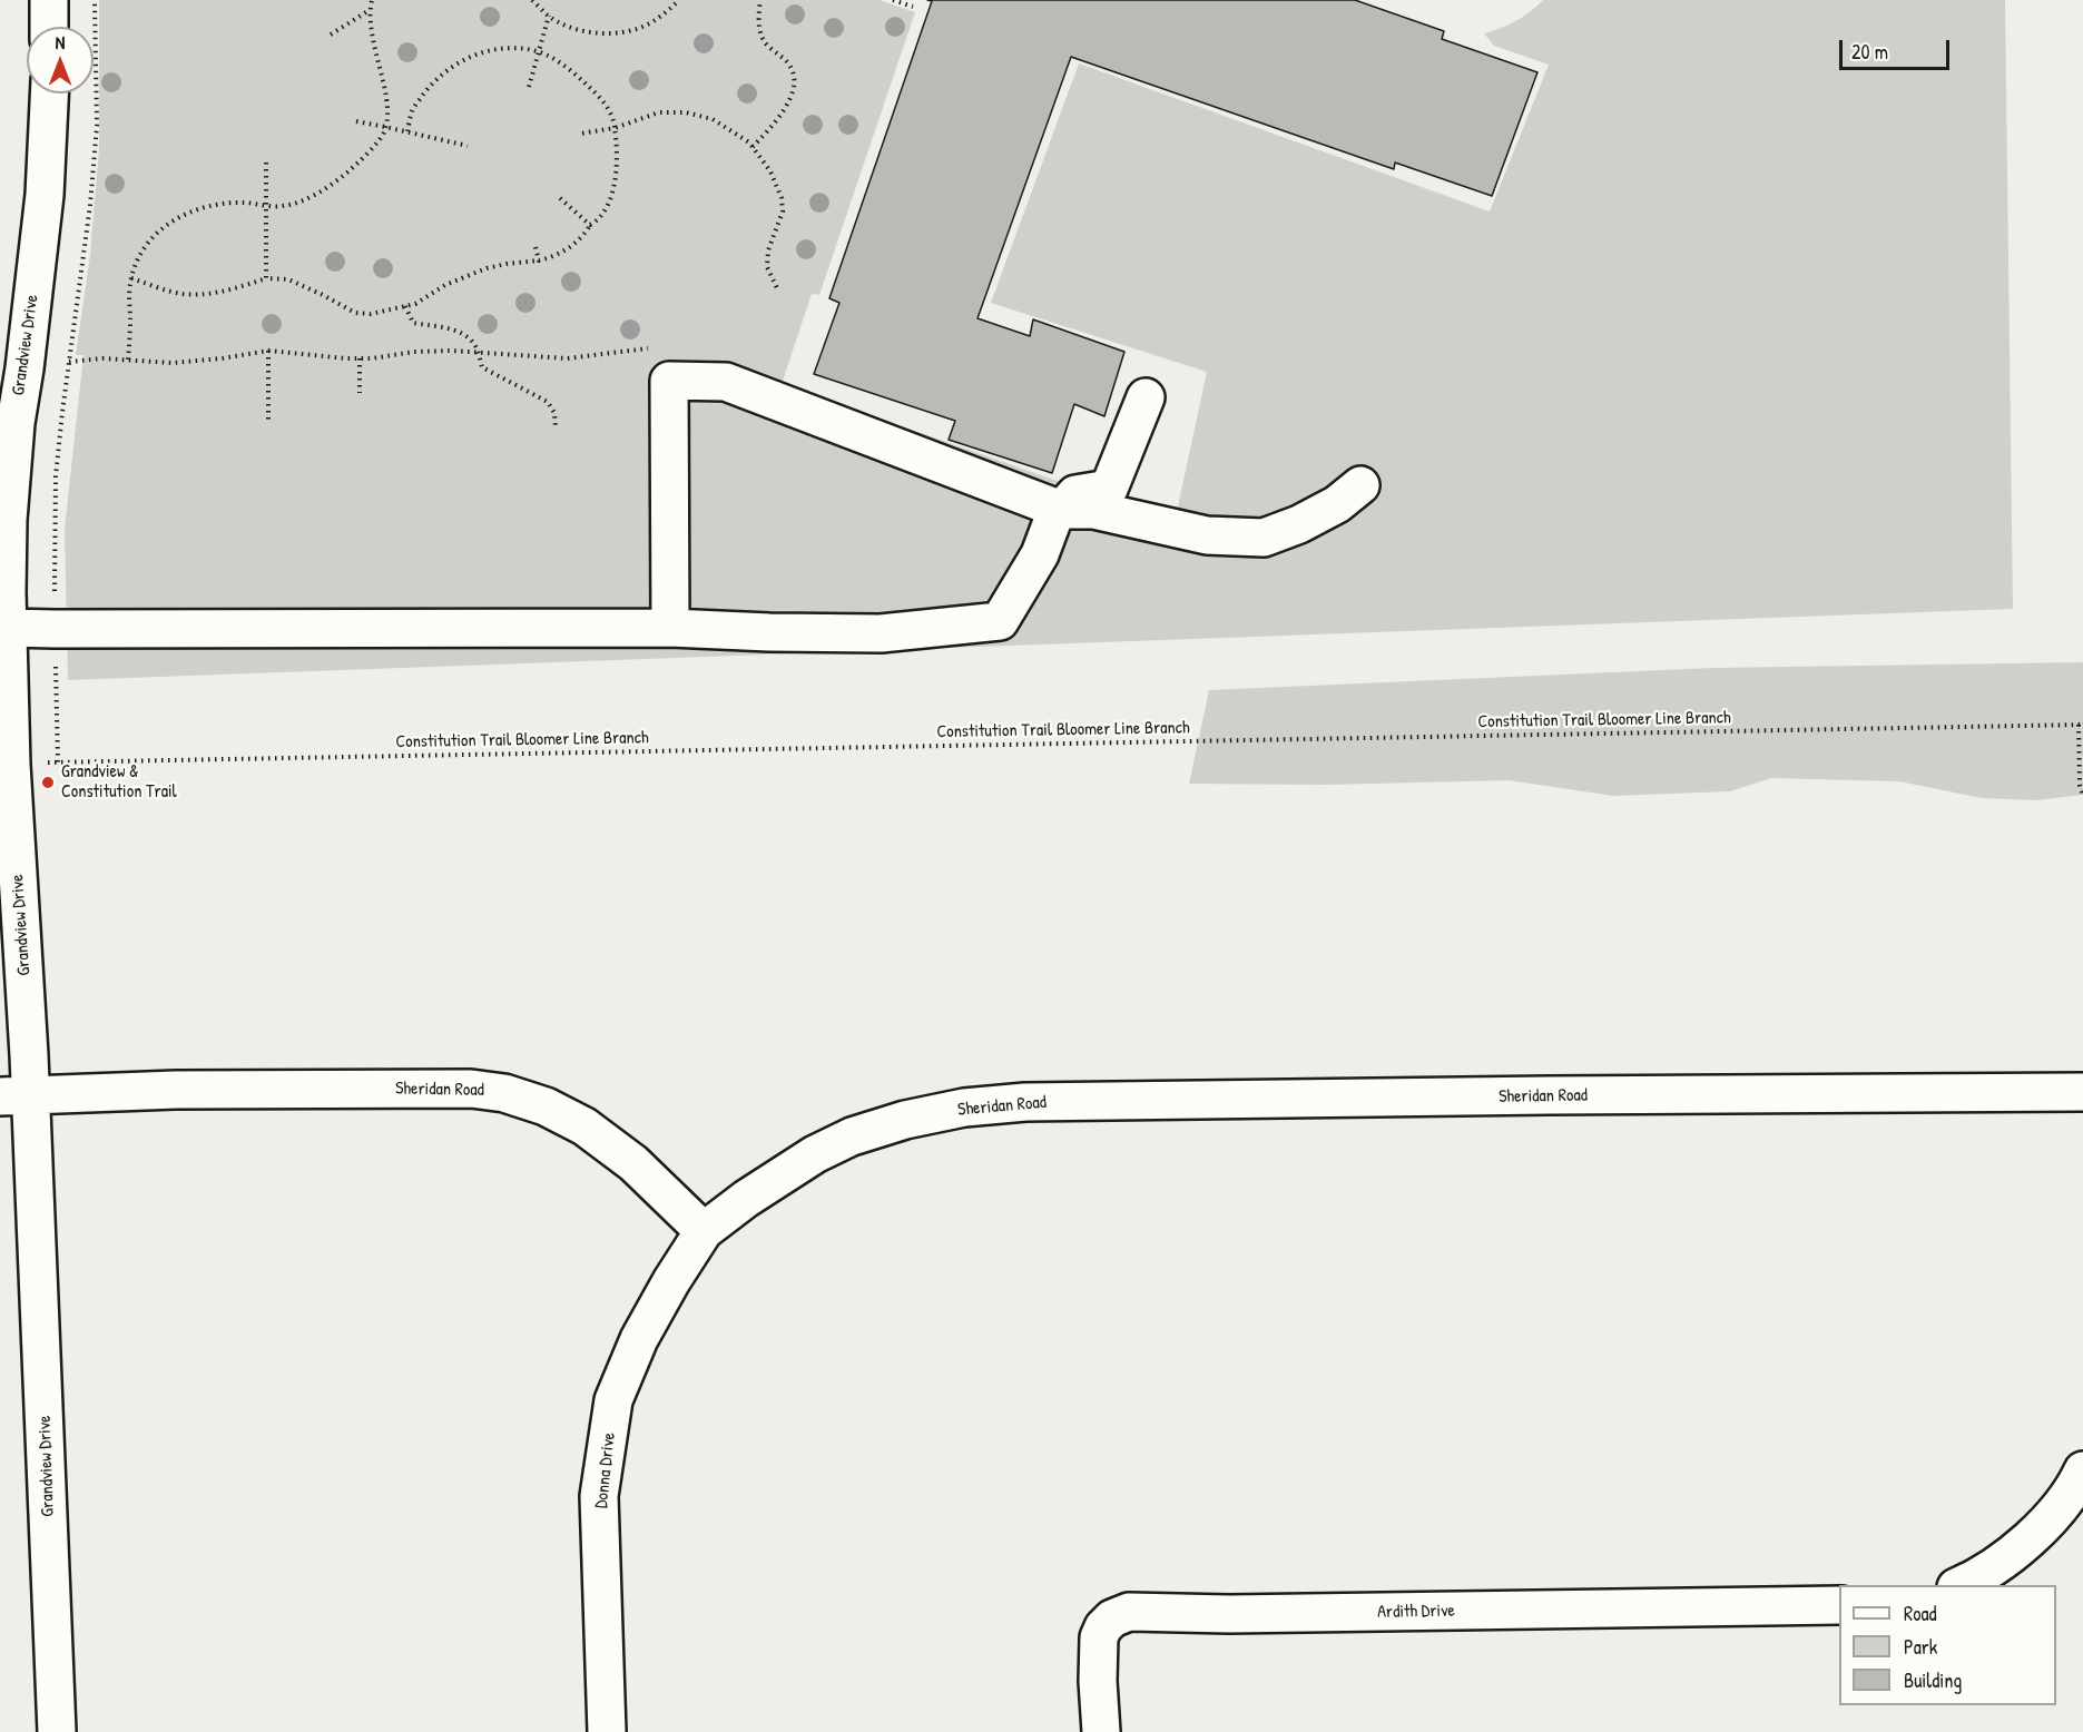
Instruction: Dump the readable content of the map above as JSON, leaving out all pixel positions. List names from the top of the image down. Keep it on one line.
{"streets":{"street":["Grandview Drive","Sheridan Road","Donna Drive","Ardith Drive"],"path":["Constitution Trail Bloomer Line Branch"]},"crossings":[["Grandview Drive","Sheridan Road"],["Sheridan Road","Donna Drive"]],"places":["Grandview & Constitution Trail"],"legend":["Road","Park","Building"],"scale_bar":"20 m","north":"top"}
